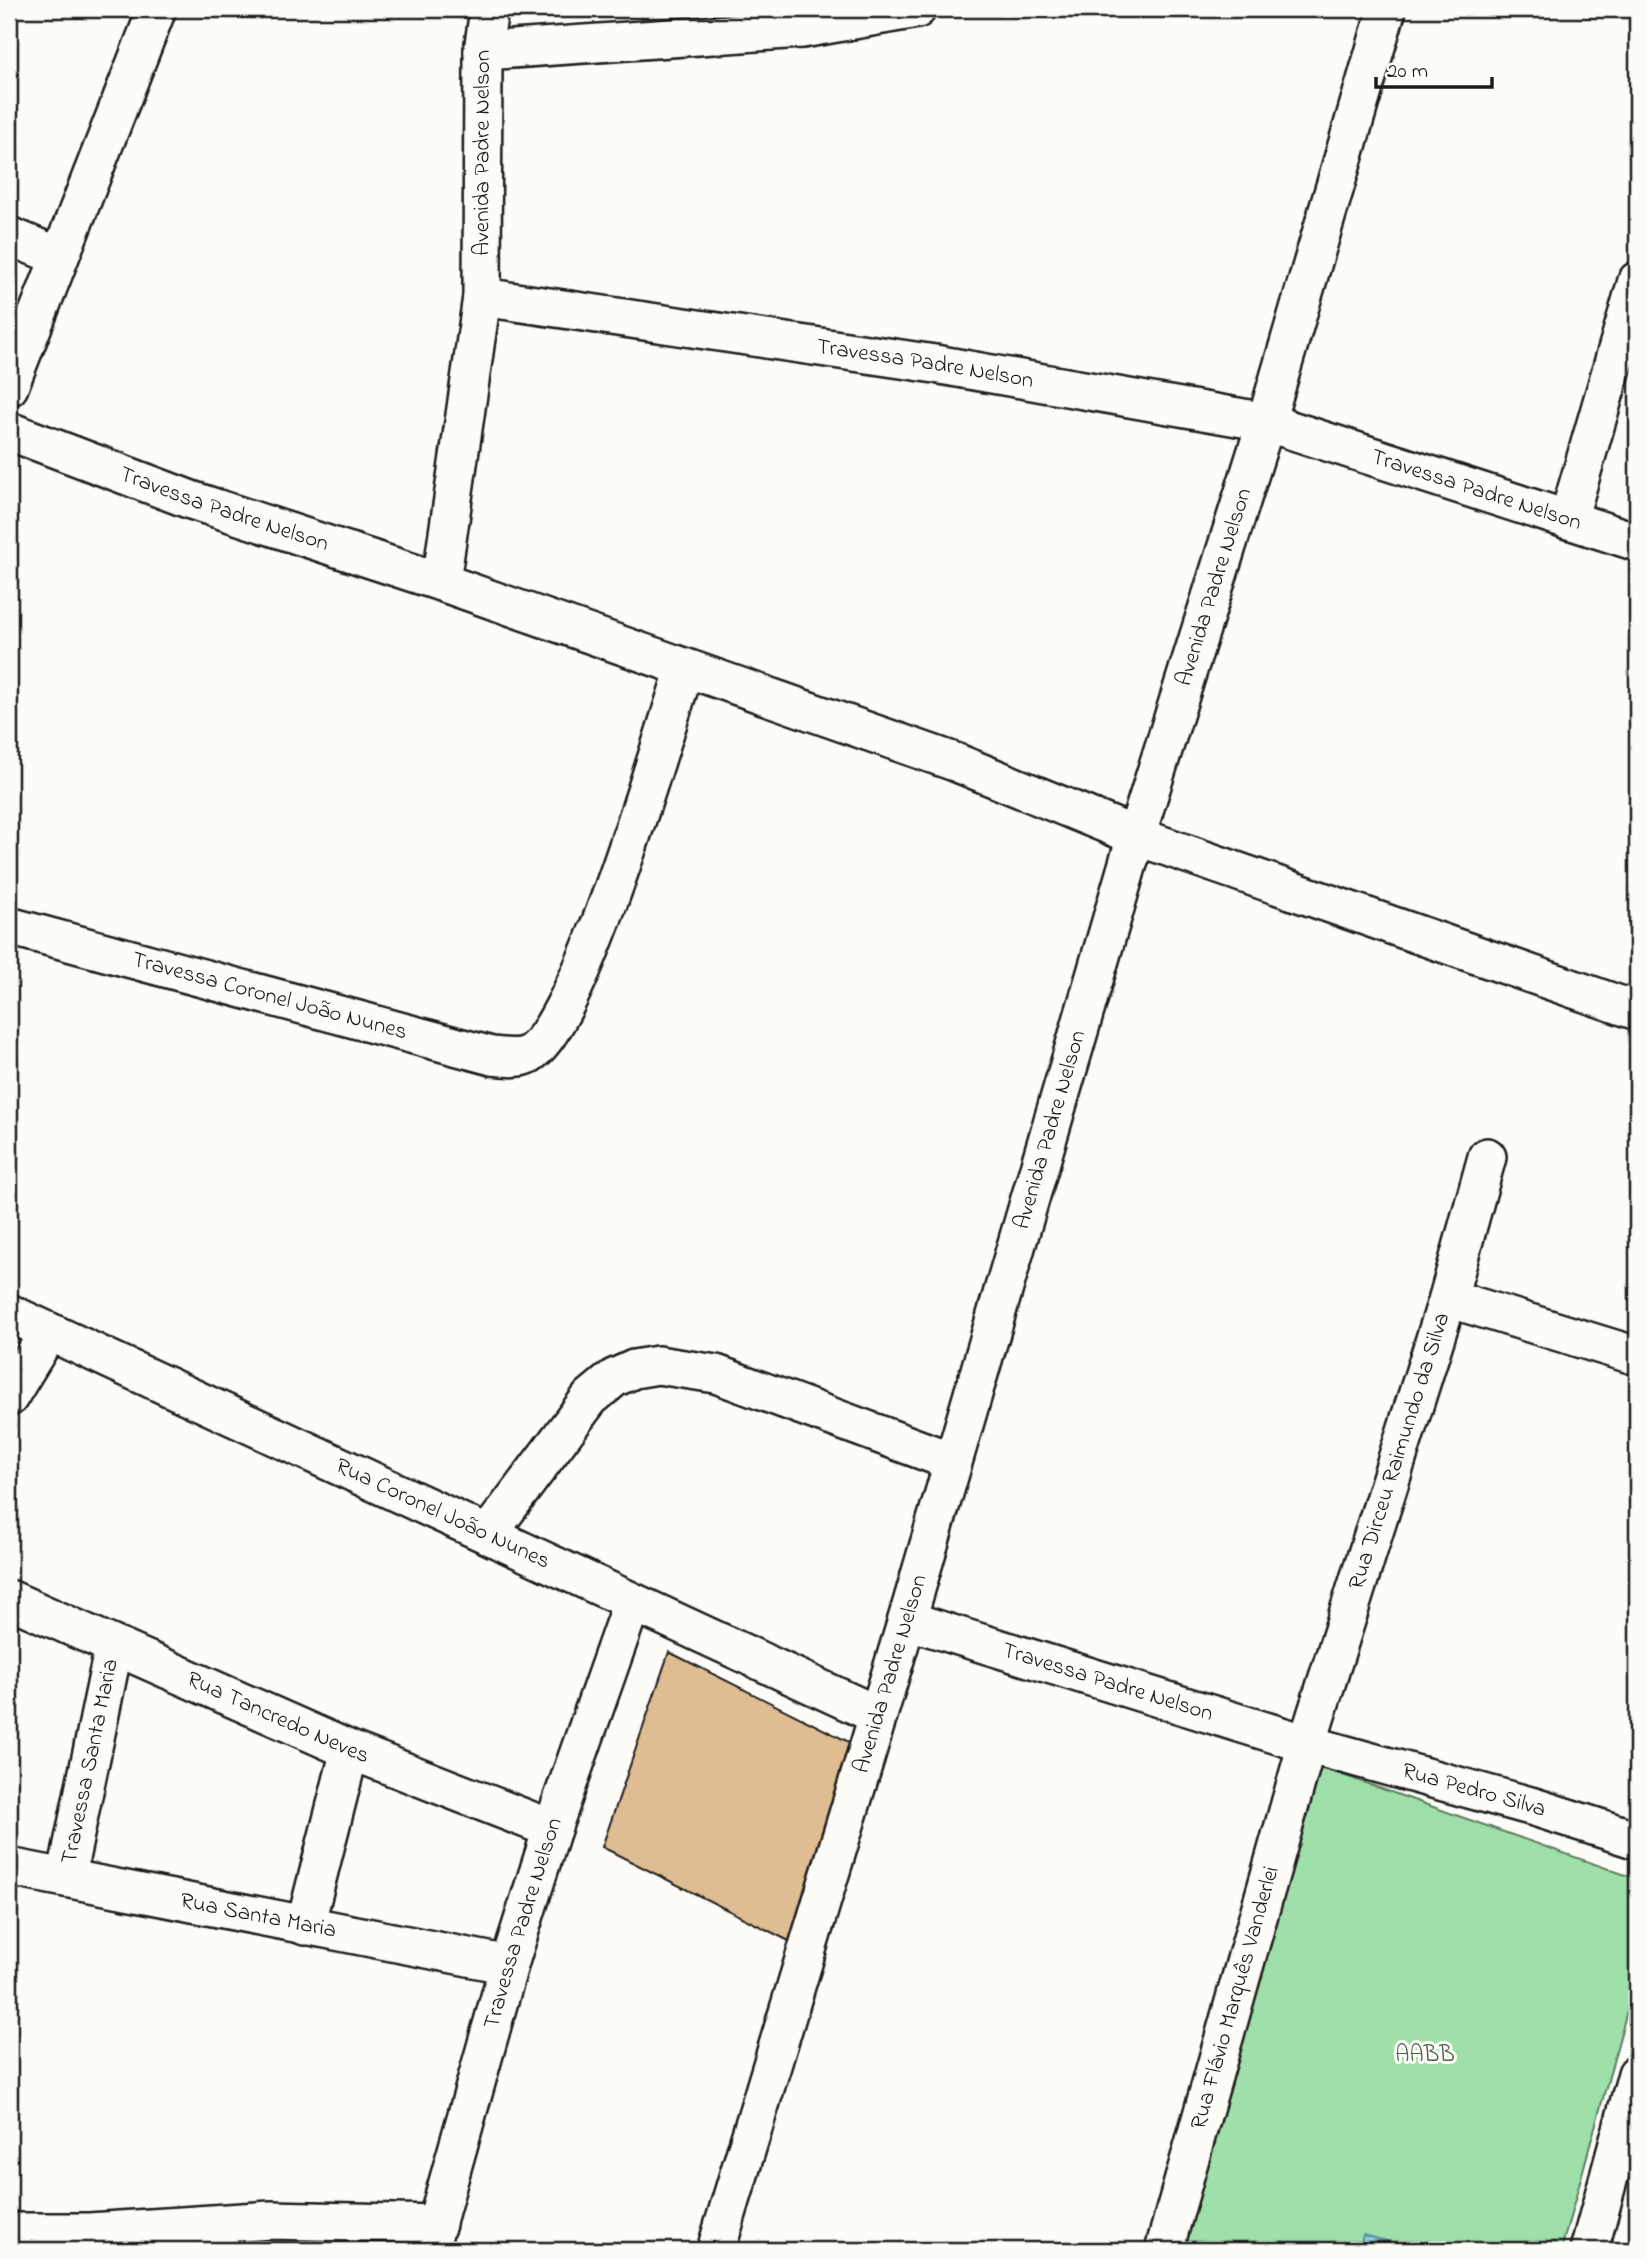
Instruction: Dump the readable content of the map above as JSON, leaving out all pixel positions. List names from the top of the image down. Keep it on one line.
{"streets":{"street":["Avenida Padre Nelson","Travessa Padre Nelson","Travessa Coronel João Nunes","Rua Dirceu Raimundo da Silva","Rua Coronel João Nunes","Rua Tancredo Neves","Travessa Santa Maria","Rua Pedro Silva","Rua Santa Maria","Rua Flávio Marquês Vanderlei"]},"crossings":[["Avenida Padre Nelson","Travessa Padre Nelson"],["Avenida Padre Nelson","Rua Coronel João Nunes"],["Travessa Padre Nelson","Travessa Coronel João Nunes"],["Travessa Padre Nelson","Rua Dirceu Raimundo da Silva"],["Travessa Padre Nelson","Rua Coronel João Nunes"],["Travessa Padre Nelson","Rua Tancredo Neves"],["Travessa Padre Nelson","Rua Pedro Silva"],["Travessa Padre Nelson","Rua Santa Maria"],["Travessa Padre Nelson","Rua Flávio Marquês Vanderlei"],["Rua Dirceu Raimundo da Silva","Rua Pedro Silva"],["Rua Dirceu Raimundo da Silva","Rua Flávio Marquês Vanderlei"],["Rua Tancredo Neves","Travessa Santa Maria"],["Travessa Santa Maria","Rua Santa Maria"],["Rua Pedro Silva","Rua Flávio Marquês Vanderlei"]],"parks":["AABB"],"scale_bar":"20 m"}
